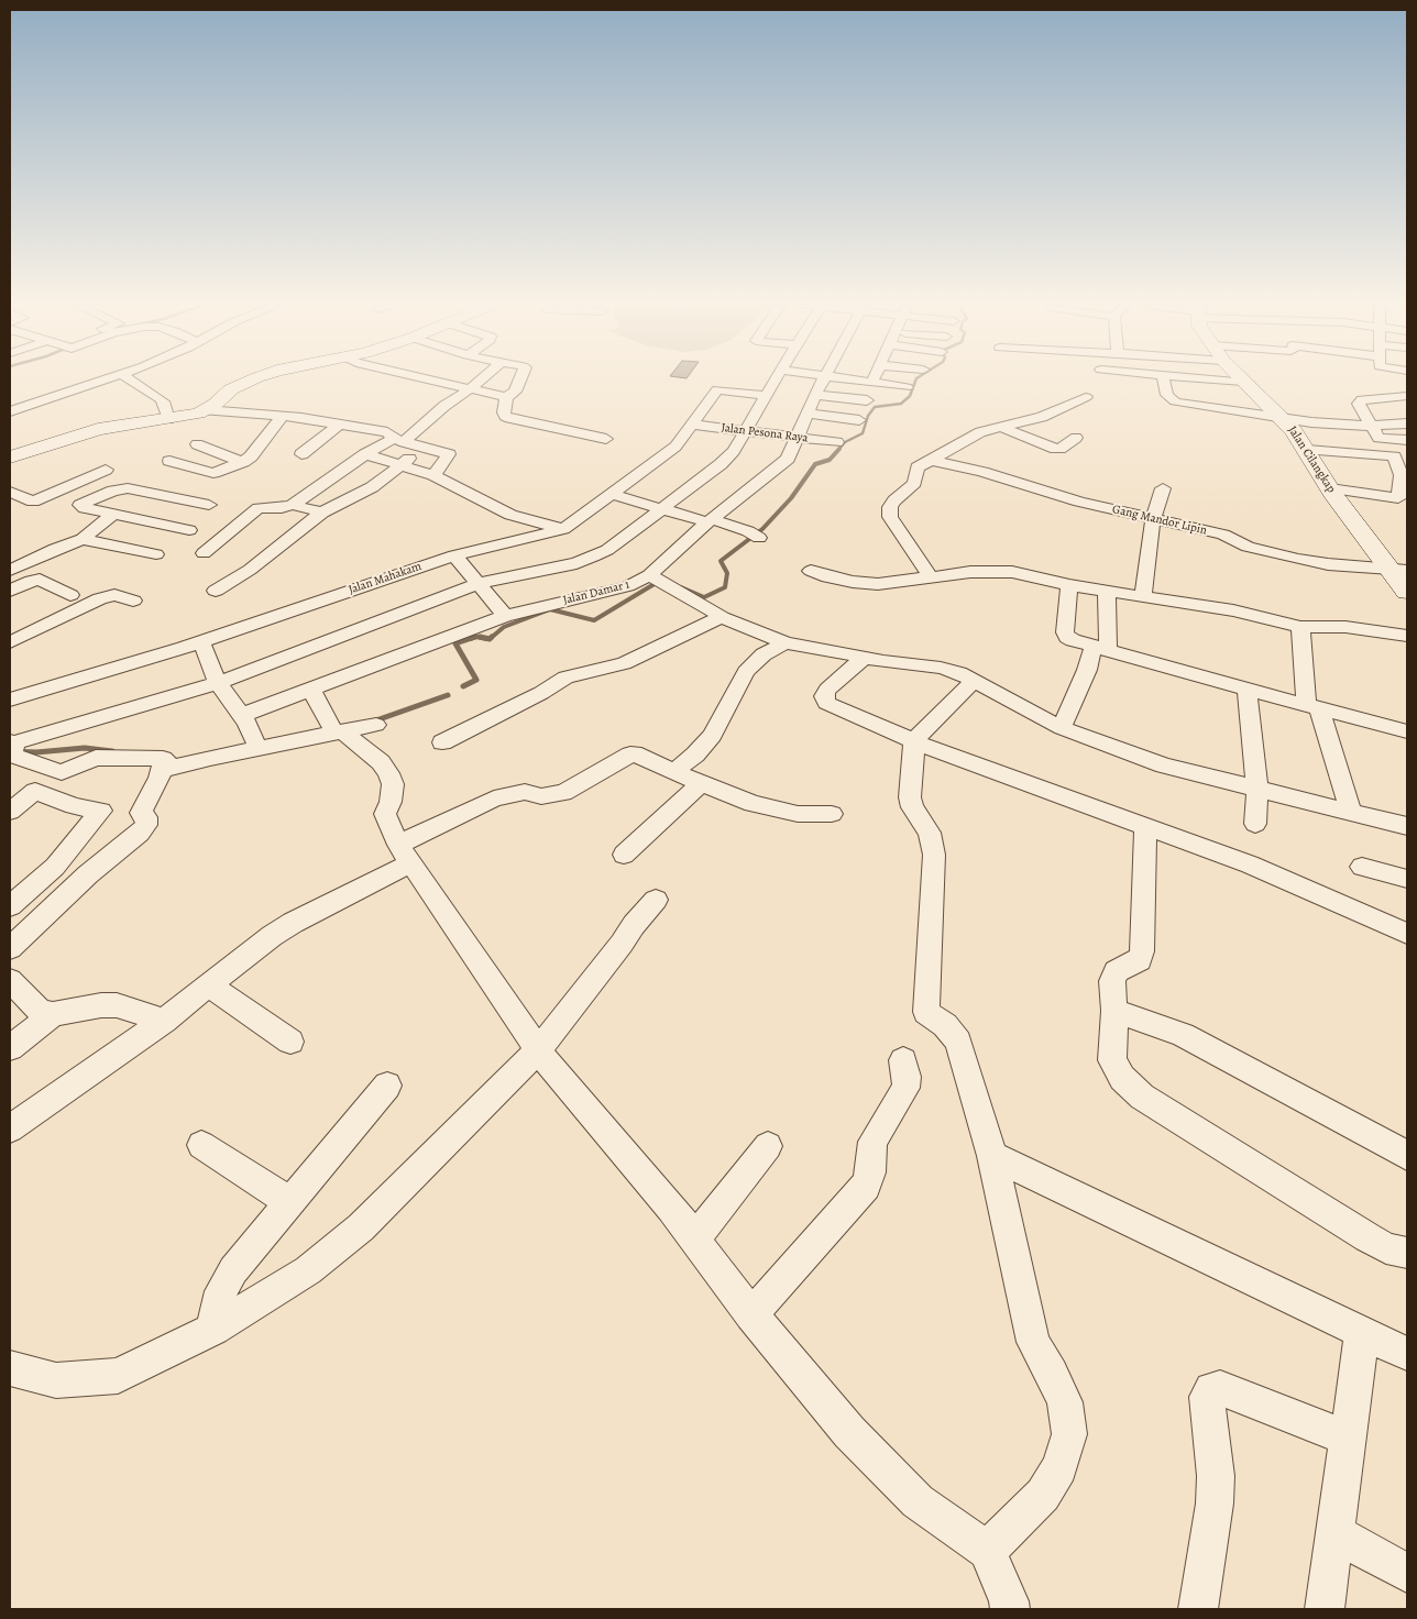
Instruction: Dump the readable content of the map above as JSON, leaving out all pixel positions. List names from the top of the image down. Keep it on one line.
{"streets":{"street":["Jalan Pesona Raya","Jalan Cilangkap","Gang Mandor Lipin","Jalan Mahakam","Jalan Damar 1"]},"crossings":[["Jalan Pesona Raya","Jalan Mahakam"],["Jalan Pesona Raya","Jalan Damar 1"],["Jalan Cilangkap","Gang Mandor Lipin"]]}
